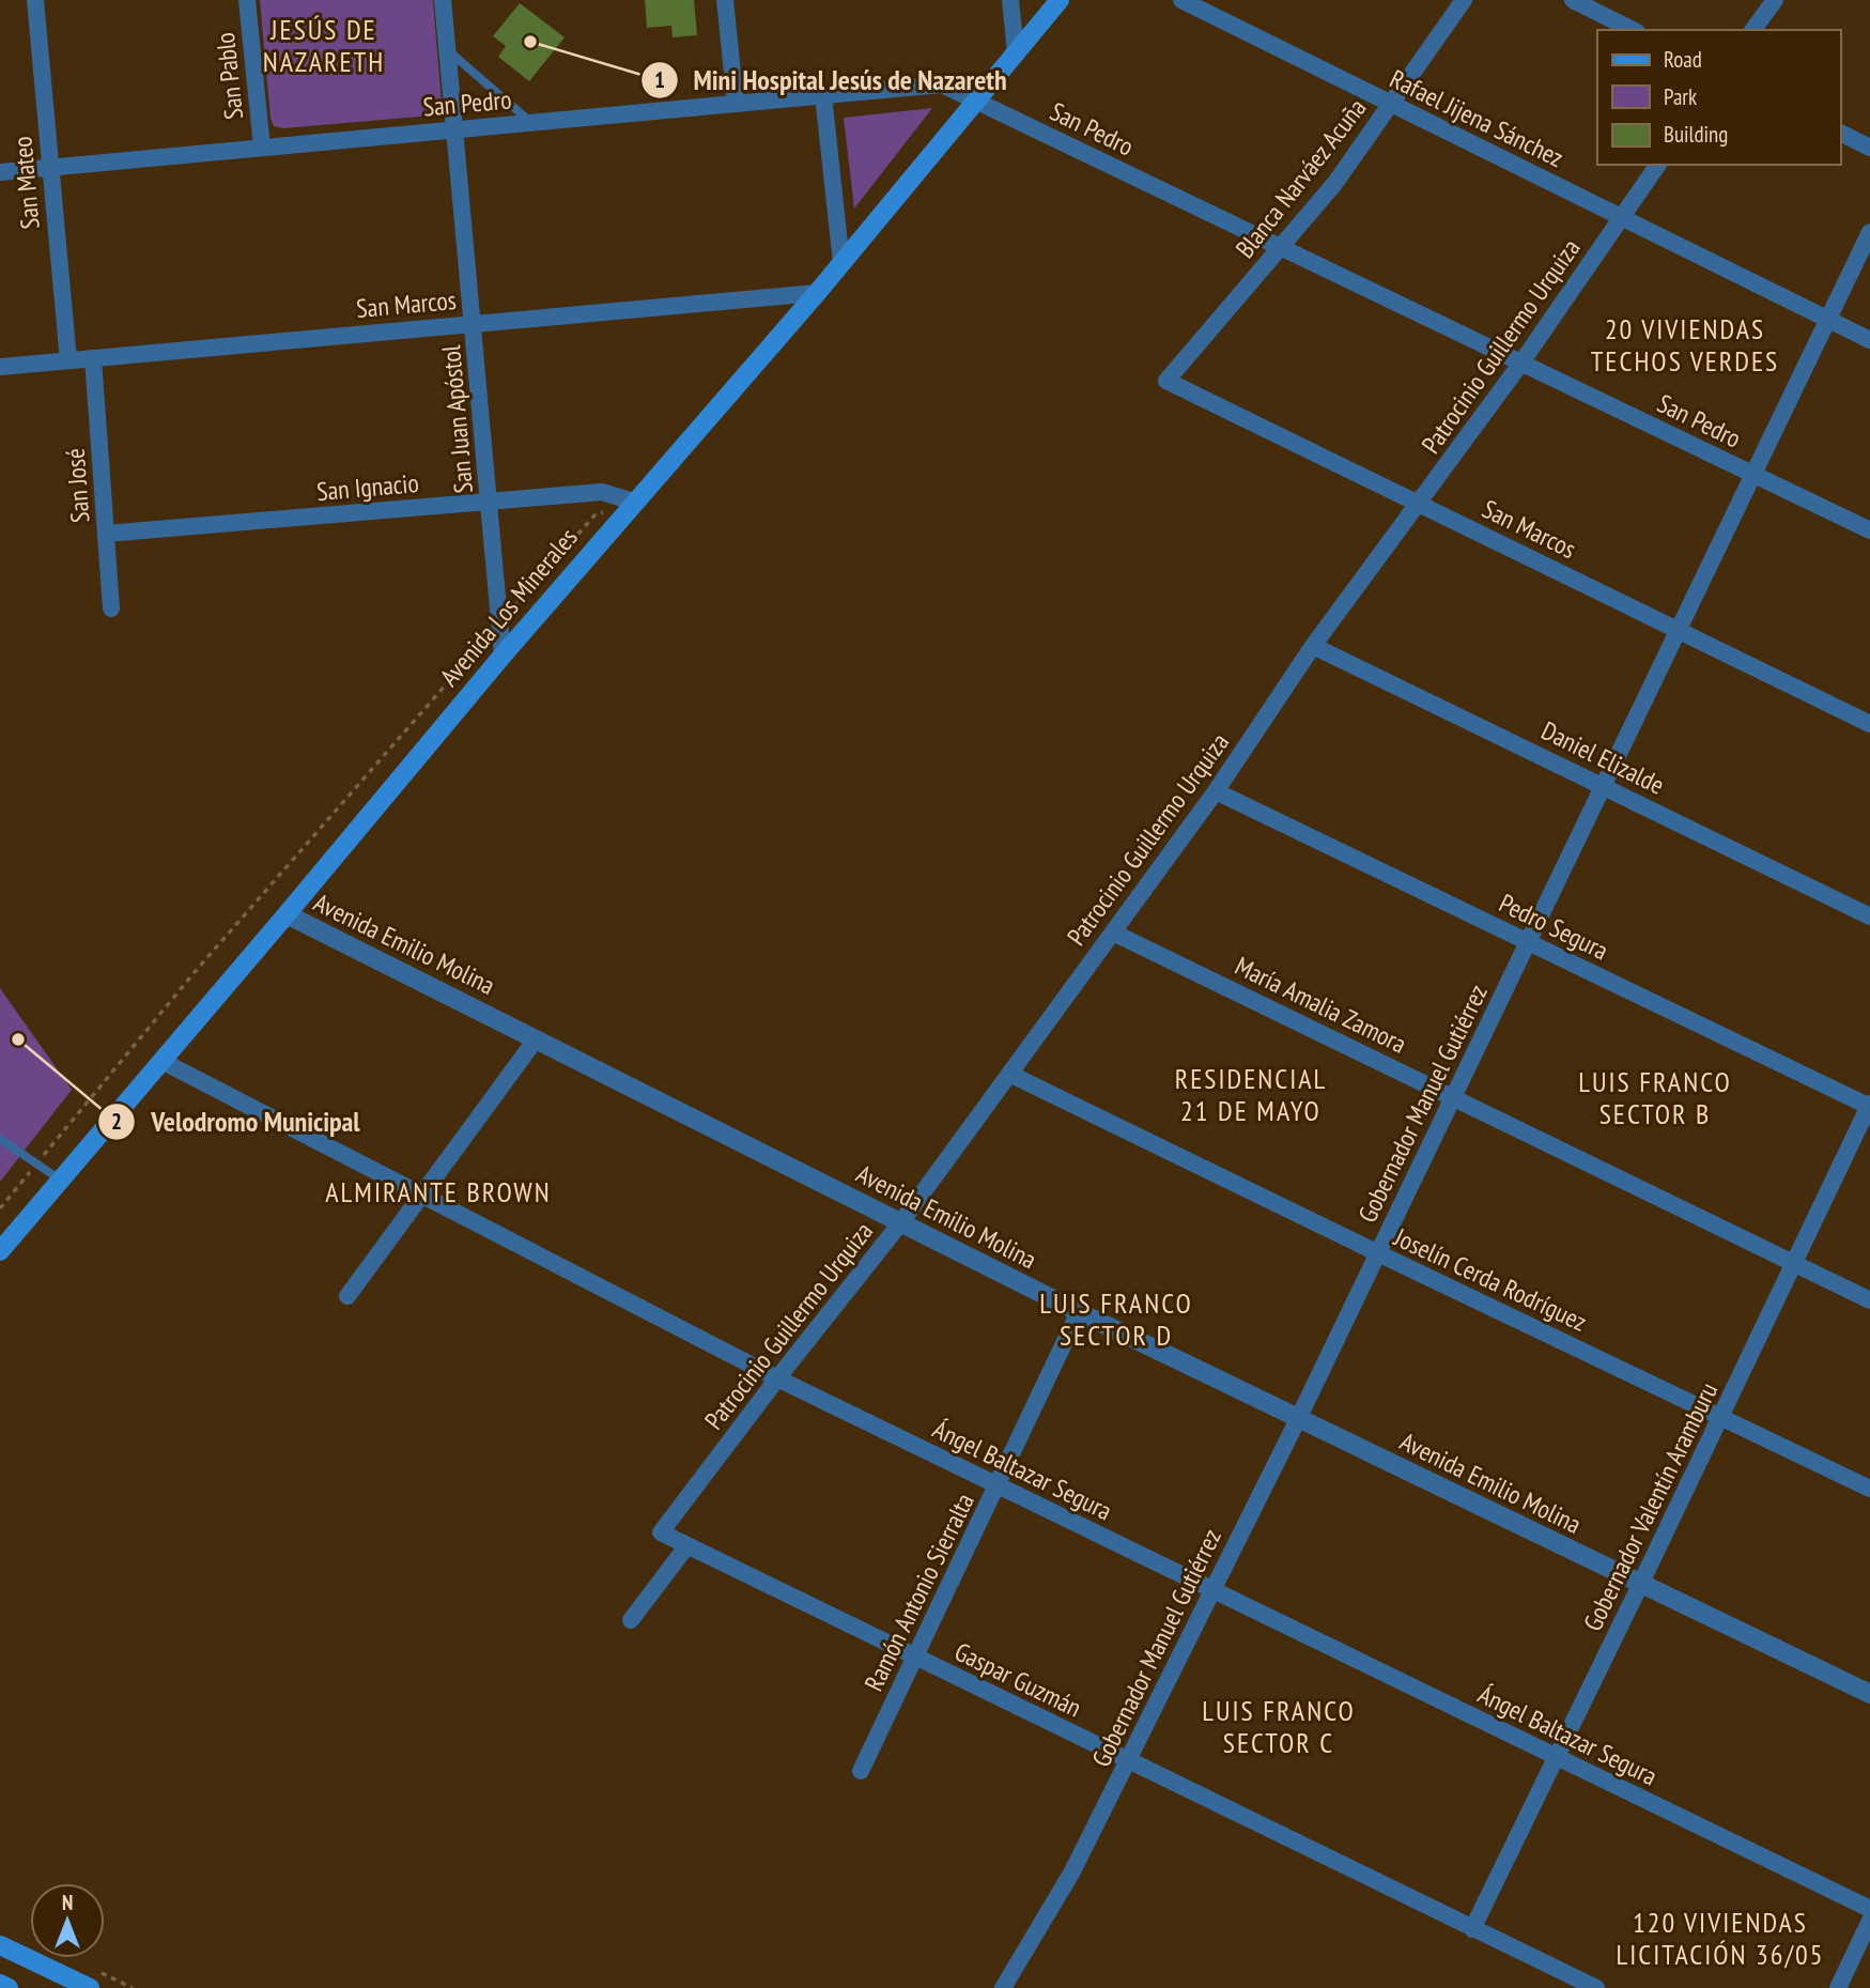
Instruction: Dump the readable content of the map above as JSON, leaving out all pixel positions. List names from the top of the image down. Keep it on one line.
{"streets":{"main road":["Avenida Los Minerales"],"street":["San Pablo","San Pedro","Rafael Jijena Sánchez","Blanca Narváez Acuña","San Mateo","San Marcos","Patrocinio Guillermo Urquiza","San Juan Apóstol","San José","San Ignacio","Daniel Elizalde","Pedro Segura","Avenida Emilio Molina","María Amalia Zamora","Gobernador Manuel Gutiérrez","Joselín Cerda Rodríguez","Ángel Baltazar Segura","Gobernador Valentín Aramburu","Ramón Antonio Sierralta","Gaspar Guzmán"]},"crossings":[["San Pablo","San Pedro"],["San Pedro","Blanca Narváez Acuña"],["San Pedro","San Mateo"],["San Pedro","Patrocinio Guillermo Urquiza"],["San Pedro","San Juan Apóstol"],["San Pedro","Avenida Los Minerales"],["San Pedro","Gobernador Manuel Gutiérrez"],["Rafael Jijena Sánchez","Blanca Narváez Acuña"],["Rafael Jijena Sánchez","Patrocinio Guillermo Urquiza"],["Rafael Jijena Sánchez","Gobernador Manuel Gutiérrez"],["Blanca Narváez Acuña","San Marcos"],["San Mateo","San Marcos"],["San Marcos","Patrocinio Guillermo Urquiza"],["San Marcos","San Juan Apóstol"],["San Marcos","San José"],["San Marcos","Avenida Los Minerales"],["San Marcos","Gobernador Manuel Gutiérrez"],["Patrocinio Guillermo Urquiza","Daniel Elizalde"],["Patrocinio Guillermo Urquiza","Pedro Segura"],["Patrocinio Guillermo Urquiza","Avenida Emilio Molina"],["Patrocinio Guillermo Urquiza","María Amalia Zamora"],["Patrocinio Guillermo Urquiza","Joselín Cerda Rodríguez"],["Patrocinio Guillermo Urquiza","Ángel Baltazar Segura"],["Patrocinio Guillermo Urquiza","Gaspar Guzmán"],["San Juan Apóstol","San Ignacio"],["San Juan Apóstol","Avenida Los Minerales"],["San José","San Ignacio"],["San Ignacio","Avenida Los Minerales"],["Avenida Los Minerales","Avenida Emilio Molina"],["Avenida Los Minerales","Ángel Baltazar Segura"],["Daniel Elizalde","Gobernador Manuel Gutiérrez"],["Pedro Segura","Gobernador Manuel Gutiérrez"],["Pedro Segura","Gobernador Valentín Aramburu"],["Avenida Emilio Molina","Gobernador Manuel Gutiérrez"],["Avenida Emilio Molina","Gobernador Valentín Aramburu"],["Avenida Emilio Molina","Ramón Antonio Sierralta"],["María Amalia Zamora","Gobernador Manuel Gutiérrez"],["María Amalia Zamora","Gobernador Valentín Aramburu"],["Gobernador Manuel Gutiérrez","Joselín Cerda Rodríguez"],["Gobernador Manuel Gutiérrez","Ángel Baltazar Segura"],["Gobernador Manuel Gutiérrez","Gaspar Guzmán"],["Joselín Cerda Rodríguez","Gobernador Valentín Aramburu"],["Ángel Baltazar Segura","Gobernador Valentín Aramburu"],["Ángel Baltazar Segura","Ramón Antonio Sierralta"],["Gobernador Valentín Aramburu","Gaspar Guzmán"],["Ramón Antonio Sierralta","Gaspar Guzmán"]],"districts":["JESÚS DE NAZARETH","20 VIVIENDAS TECHOS VERDES","RESIDENCIAL 21 DE MAYO","LUIS FRANCO SECTOR B","ALMIRANTE BROWN","LUIS FRANCO SECTOR D","LUIS FRANCO SECTOR C","120 VIVIENDAS LICITACIÓN 36/05"],"places":["Mini Hospital Jesús de Nazareth","Velodromo Municipal"],"legend":["Road","Park","Building"],"north":"top"}
